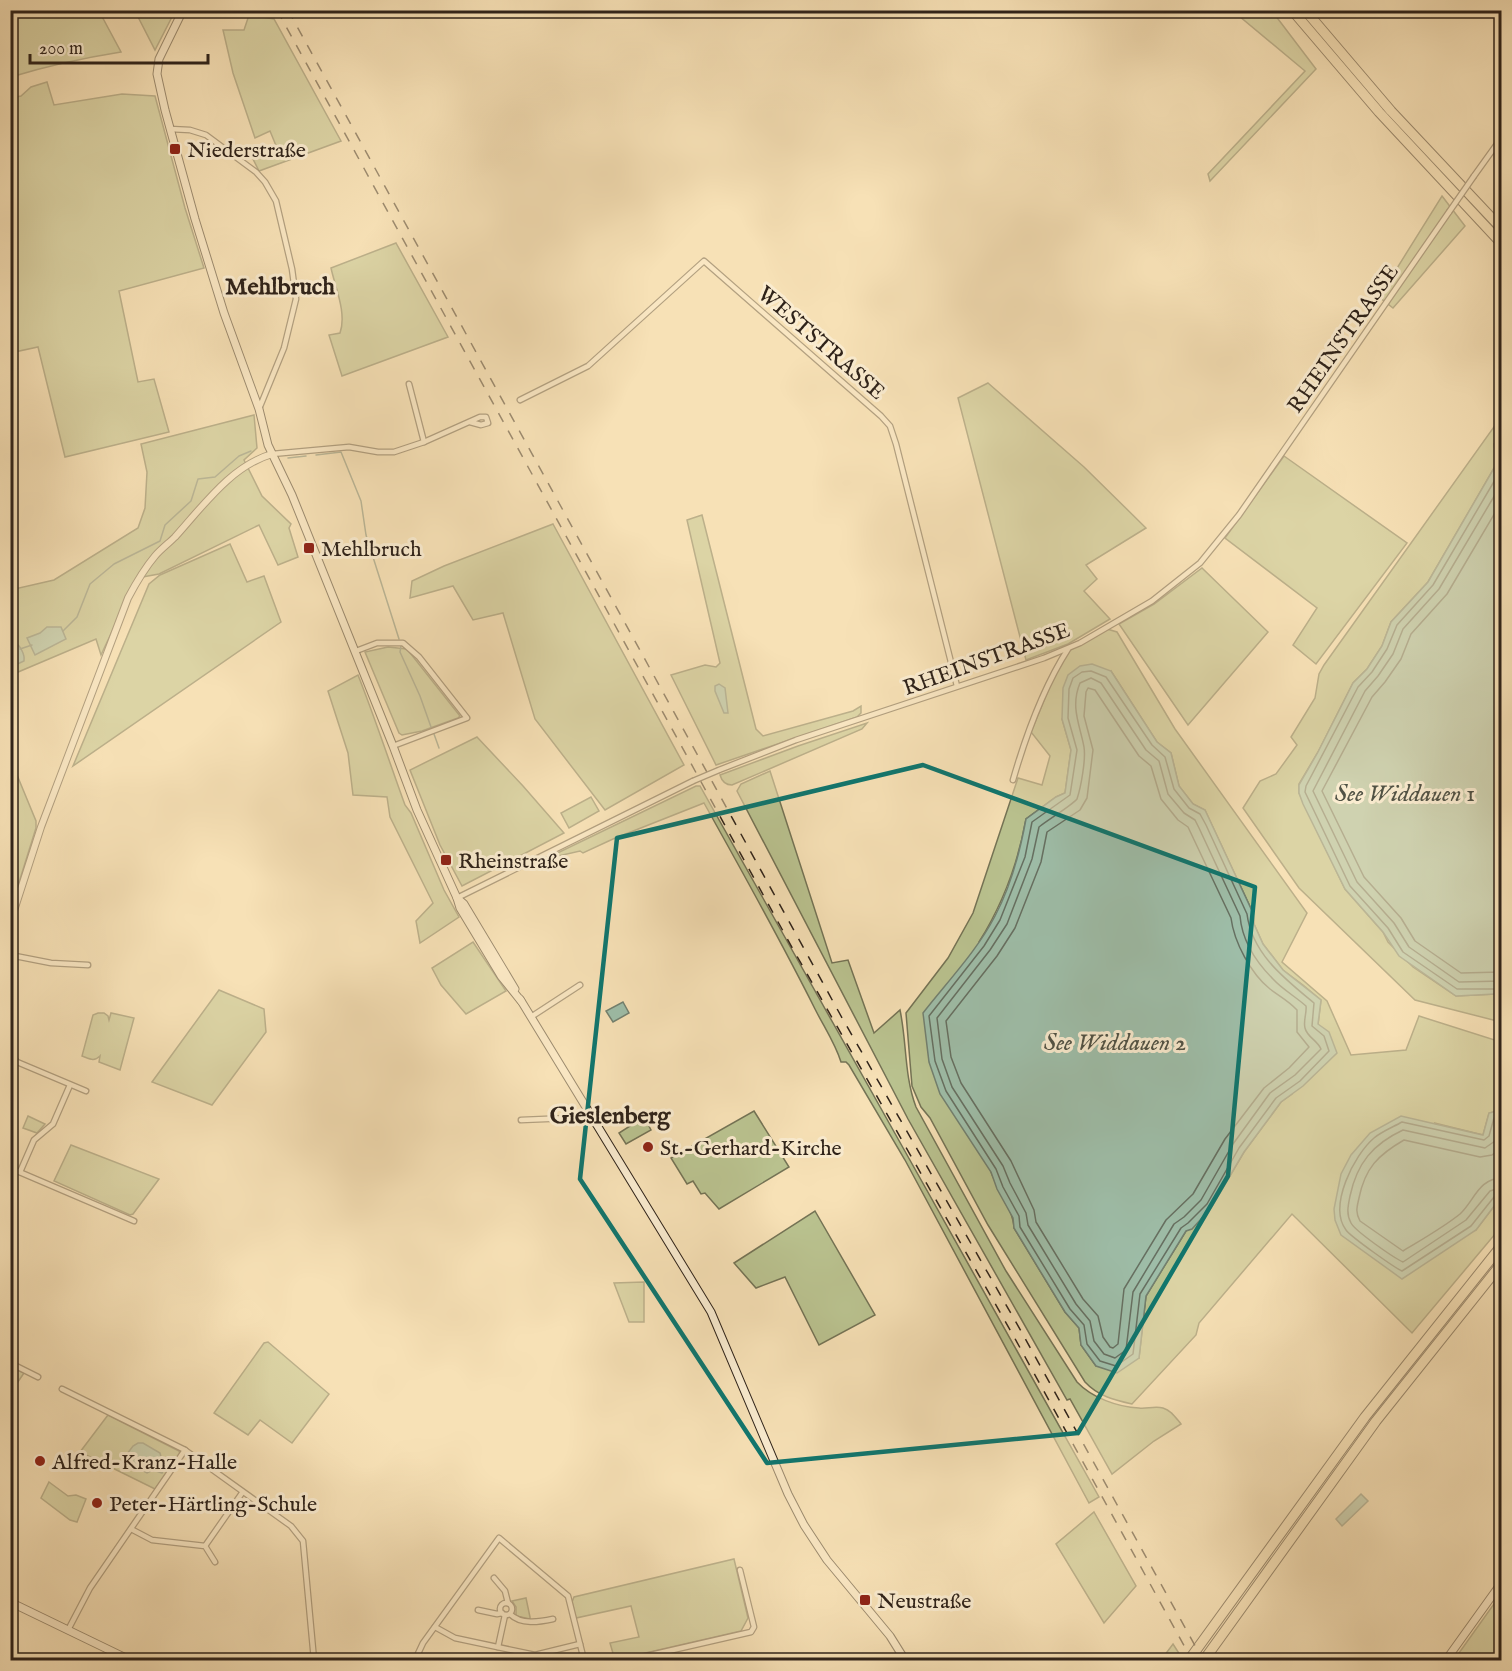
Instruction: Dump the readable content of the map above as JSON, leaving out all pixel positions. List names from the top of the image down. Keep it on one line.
{"streets":{"street":["RHEINSTRASSE","WESTSTRASSE"]},"crossings":[["RHEINSTRASSE","WESTSTRASSE"]],"districts":["Mehlbruch","Gieslenberg"],"water":["See Widdauen 1","See Widdauen 2"],"places":{"transit":["Niederstraße","Mehlbruch","Rheinstraße","Neustraße"],"other":["St.-Gerhard-Kirche","Alfred-Kranz-Halle","Peter-Härtling-Schule"]},"scale_bar":"200 m"}
